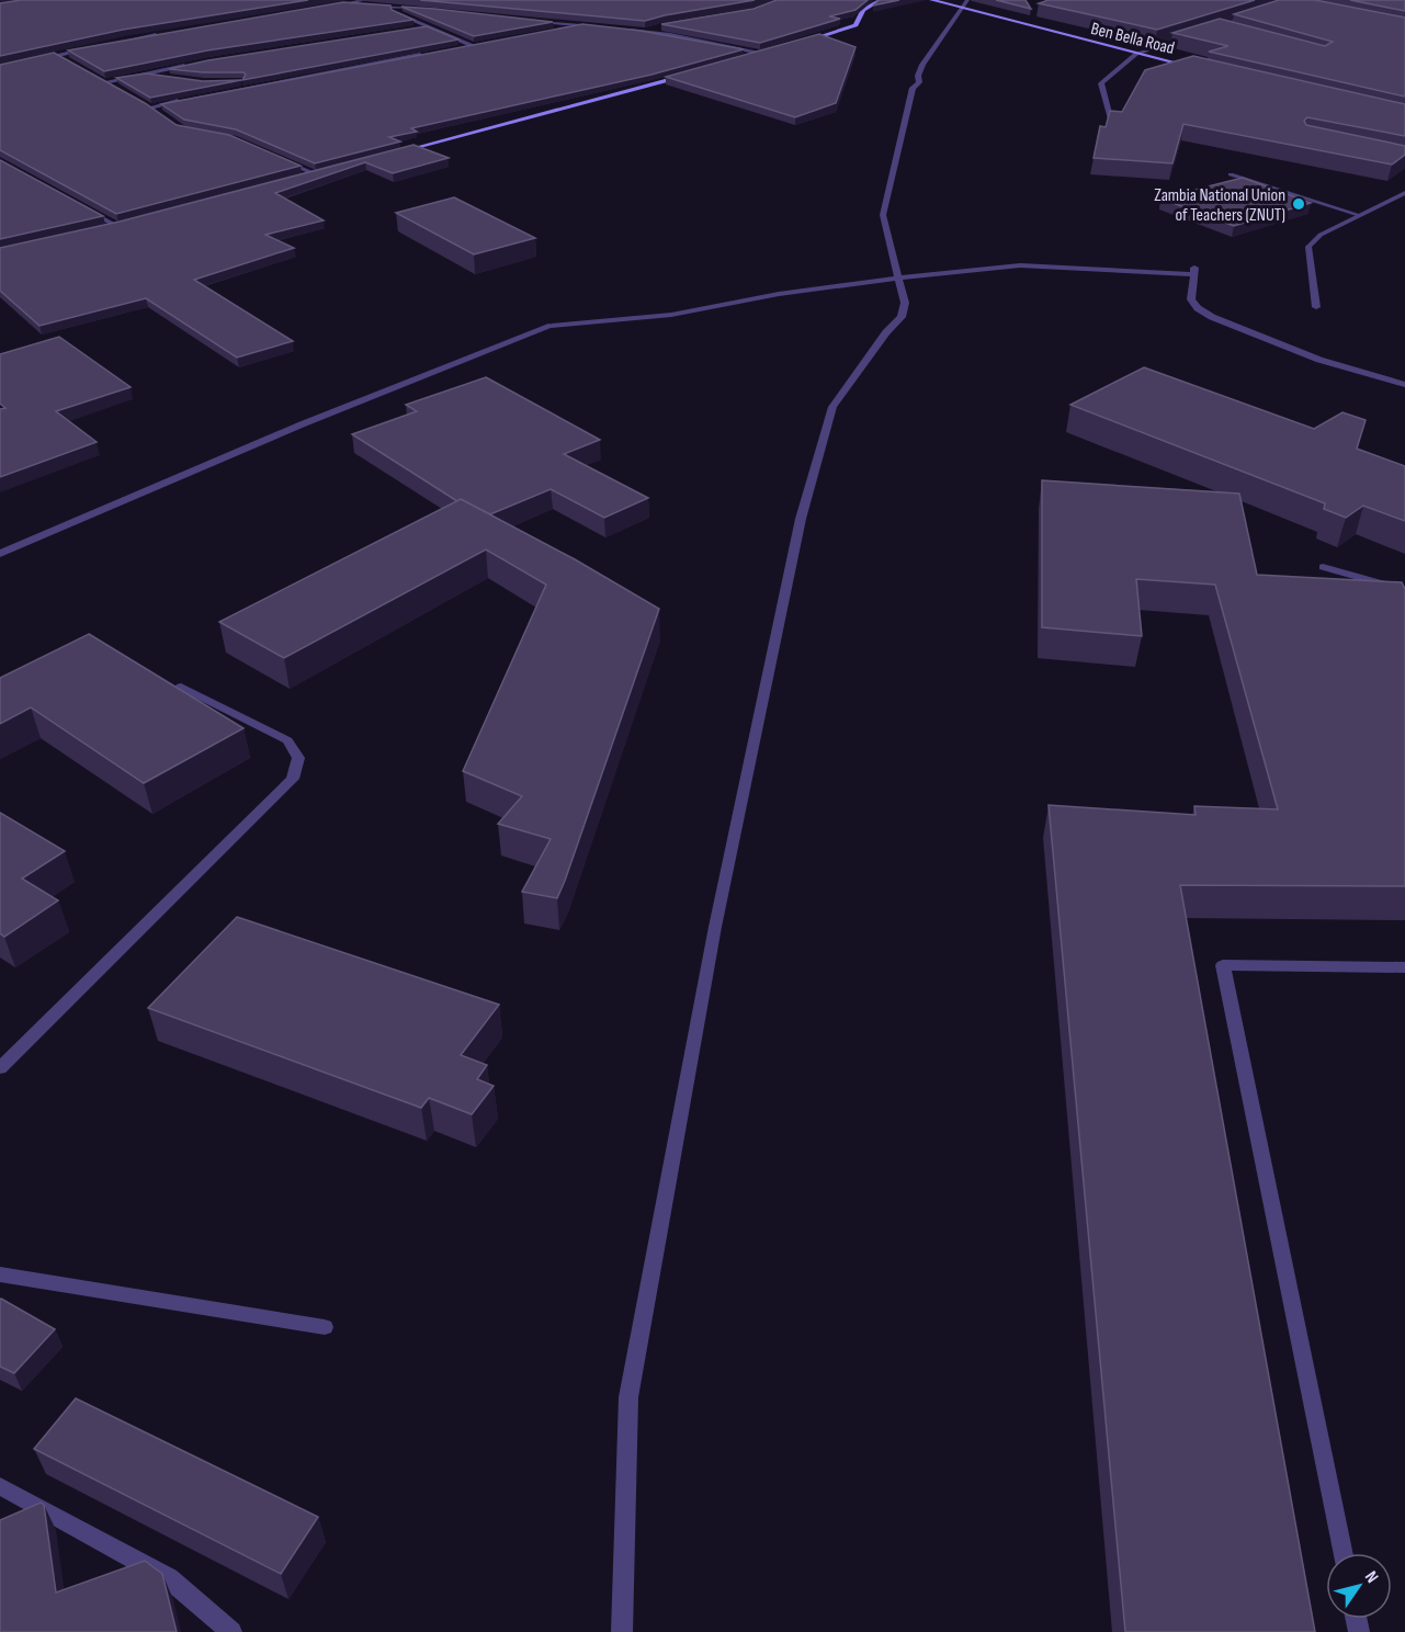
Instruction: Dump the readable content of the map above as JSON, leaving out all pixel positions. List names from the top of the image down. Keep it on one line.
{"streets":{"street":["Ben Bella Road"]},"places":["Zambia National Union of Teachers (ZNUT)"],"north":"top right"}
